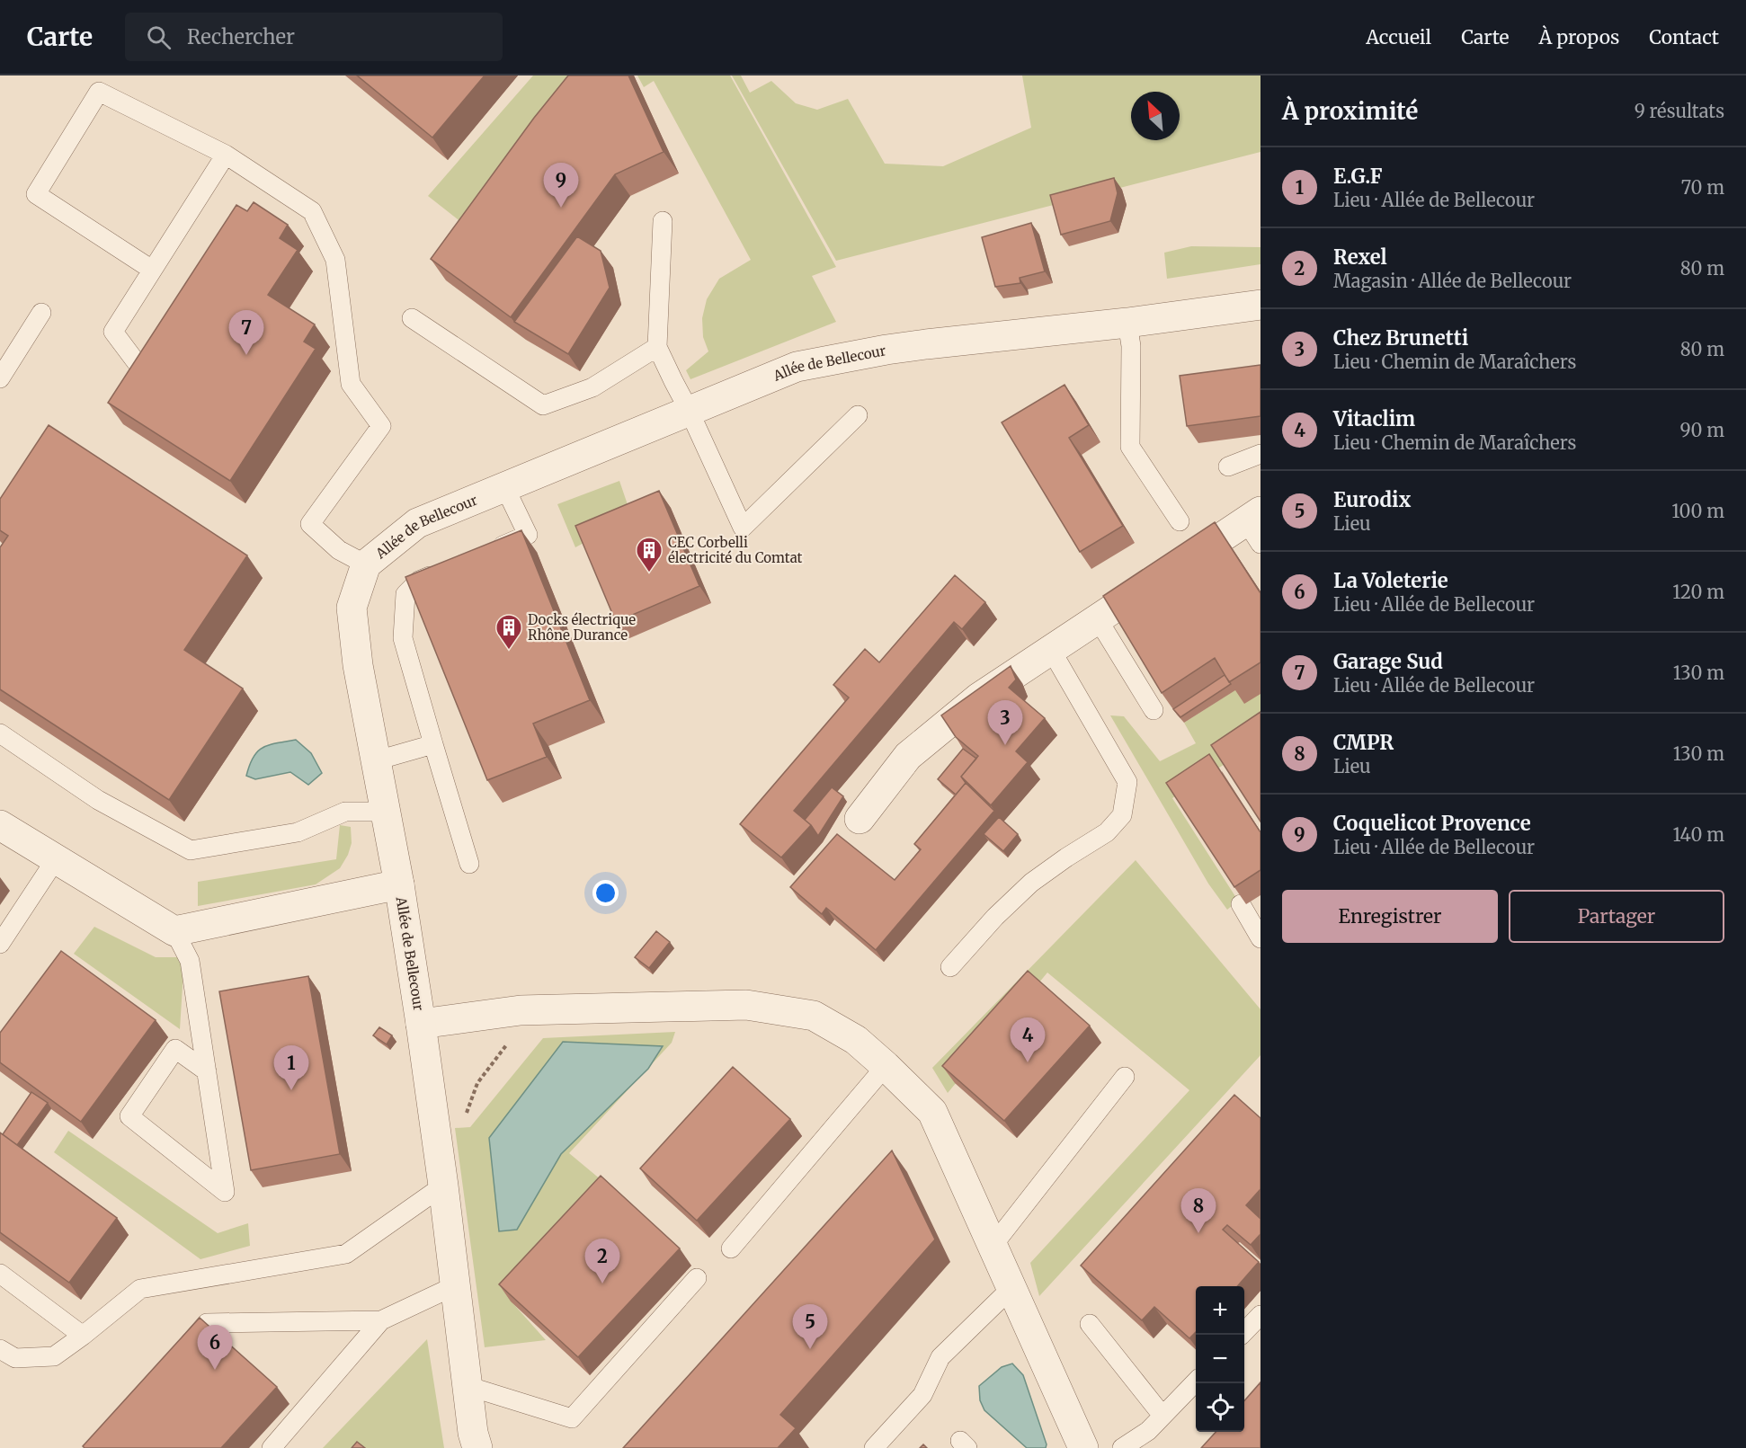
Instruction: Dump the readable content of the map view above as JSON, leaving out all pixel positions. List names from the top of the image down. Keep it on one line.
{"streets":{"street":["Allée de Bellecour"]},"places":{"building":["CEC Corbelli électricité du Comtat","Docks électrique Rhône Durance"]},"north":"top left","page":{"header":"Carte","search":"Rechercher","nav":["Accueil","Carte","À propos","Contact"],"heading":["À proximité","9 résultats"],"list":[{"mark":"1","name":"E.G.F","note":"Lieu · Allée de Bellecour","value":"70 m"},{"mark":"2","name":"Rexel","note":"Magasin · Allée de Bellecour","value":"80 m"},{"mark":"3","name":"Chez Brunetti","note":"Lieu · Chemin de Maraîchers","value":"80 m"},{"mark":"4","name":"Vitaclim","note":"Lieu · Chemin de Maraîchers","value":"90 m"},{"mark":"5","name":"Eurodix","note":"Lieu","value":"100 m"},{"mark":"6","name":"La Voleterie","note":"Lieu · Allée de Bellecour","value":"120 m"},{"mark":"7","name":"Garage Sud","note":"Lieu · Allée de Bellecour","value":"130 m"},{"mark":"8","name":"CMPR","note":"Lieu","value":"130 m"},{"mark":"9","name":"Coquelicot Provence","note":"Lieu · Allée de Bellecour","value":"140 m"}],"pins":["9","7","3","4","1","8","2","5","6"],"buttons":["Enregistrer","Partager"],"map_buttons":["+","−"]}}
